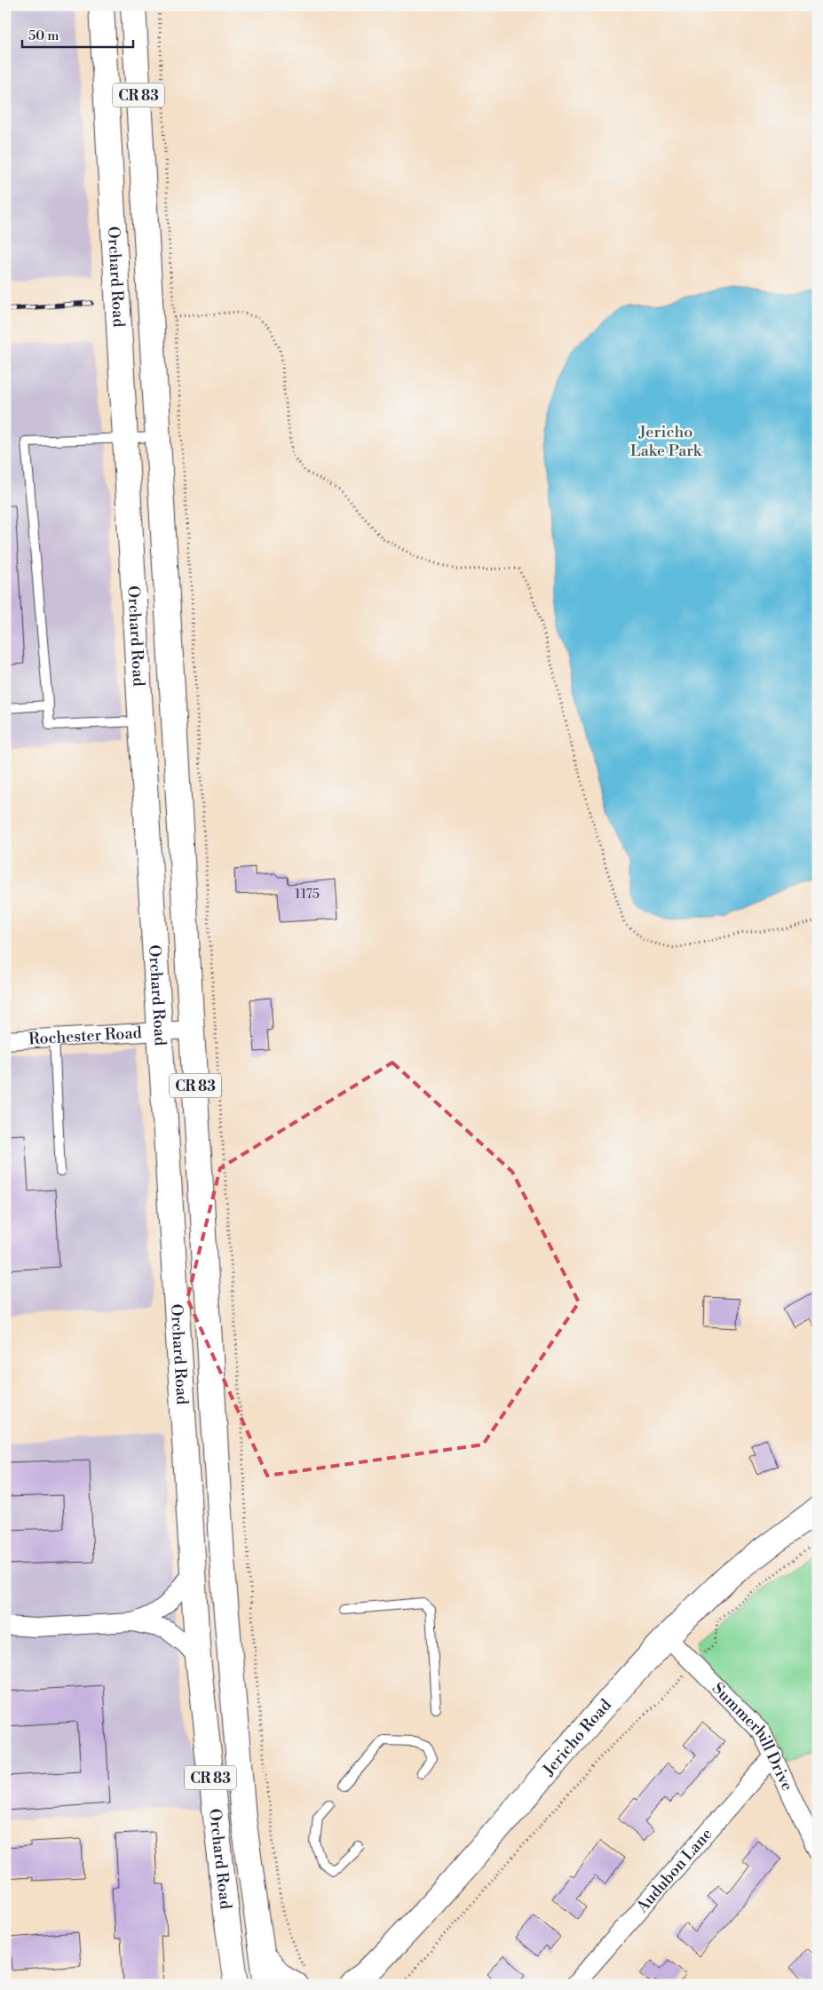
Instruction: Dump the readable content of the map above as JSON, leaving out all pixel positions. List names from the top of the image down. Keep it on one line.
{"streets":{"main road":["CR 83","Orchard Road","Jericho Road"],"street":["Rochester Road","Summerhill Drive","Audubon Lane"]},"crossings":[["Orchard Road","Rochester Road"],["Jericho Road","Summerhill Drive"],["Summerhill Drive","Audubon Lane"]],"parks":["Jericho Lake Park"],"house_numbers":["1175"],"scale_bar":"50 m"}
